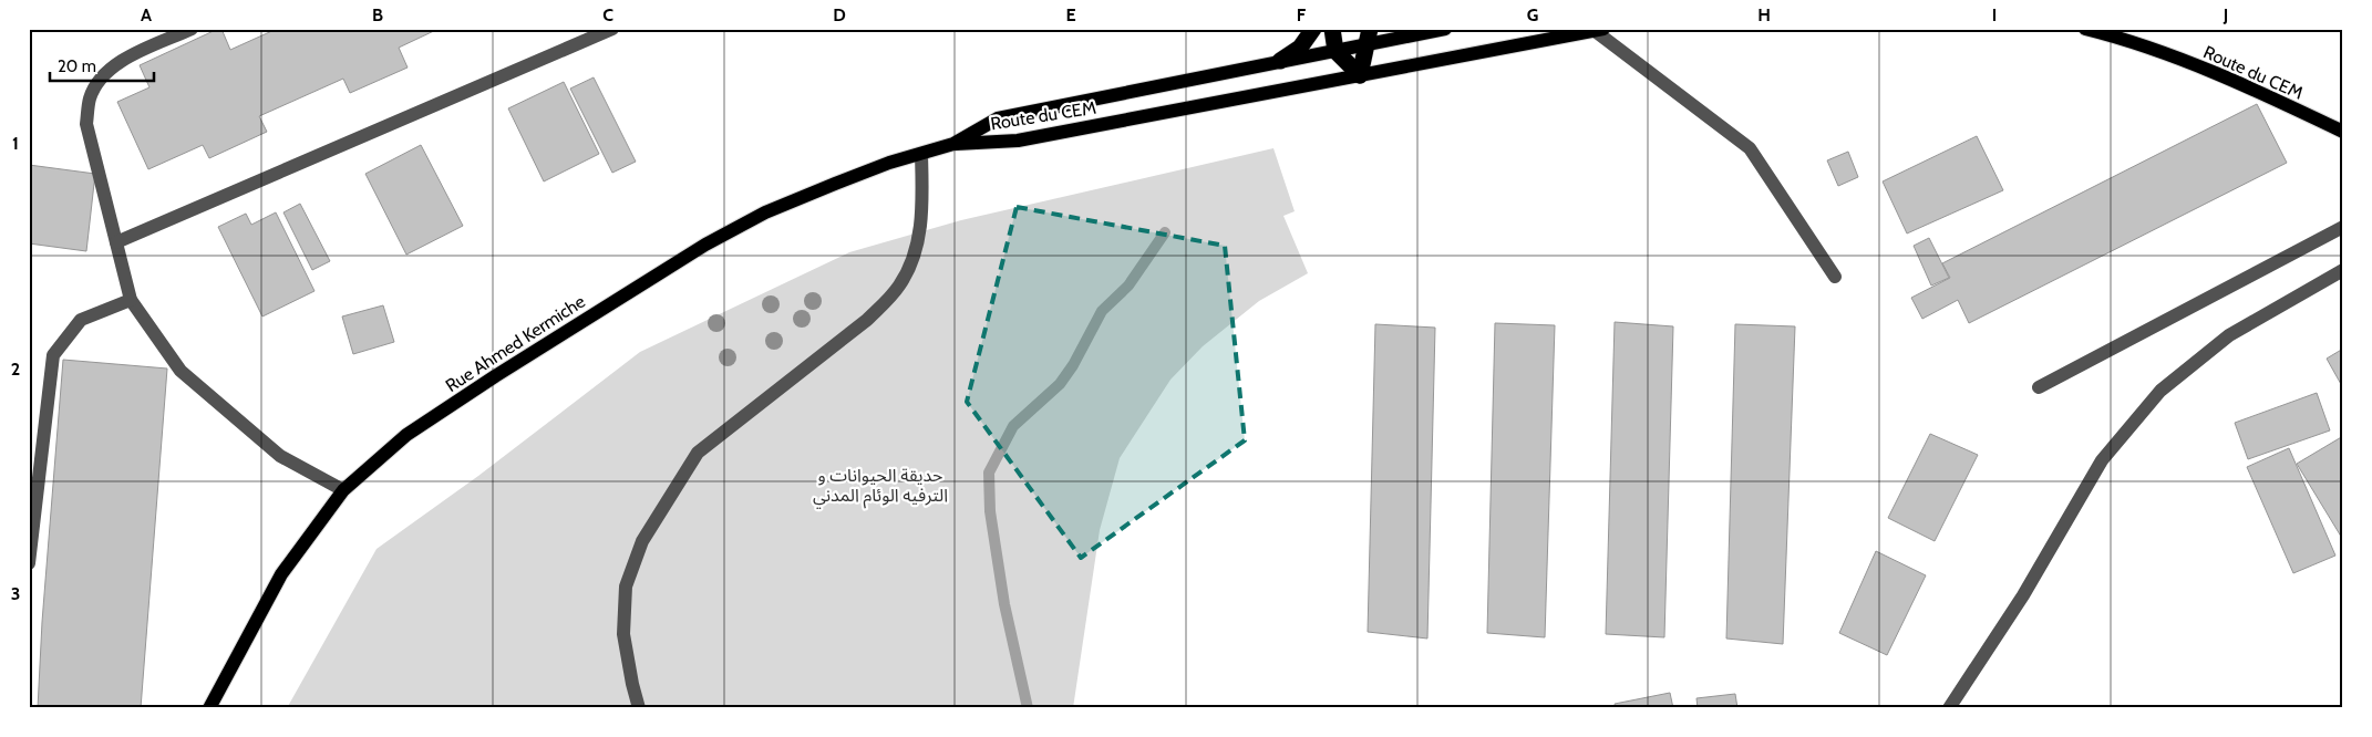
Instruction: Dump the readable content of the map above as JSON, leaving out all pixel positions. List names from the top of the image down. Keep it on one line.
{"streets":{"main road":["Route du CEM","Rue Ahmed Kermiche"]},"crossings":[["Route du CEM","Rue Ahmed Kermiche"]],"parks":["حديقة الحيوانات و الترفيه الوئام المدني"],"scale_bar":"20 m","grid":{"columns":["A","B","C","D","E","F","G","H","I","J"],"rows":["1","2","3"]}}
